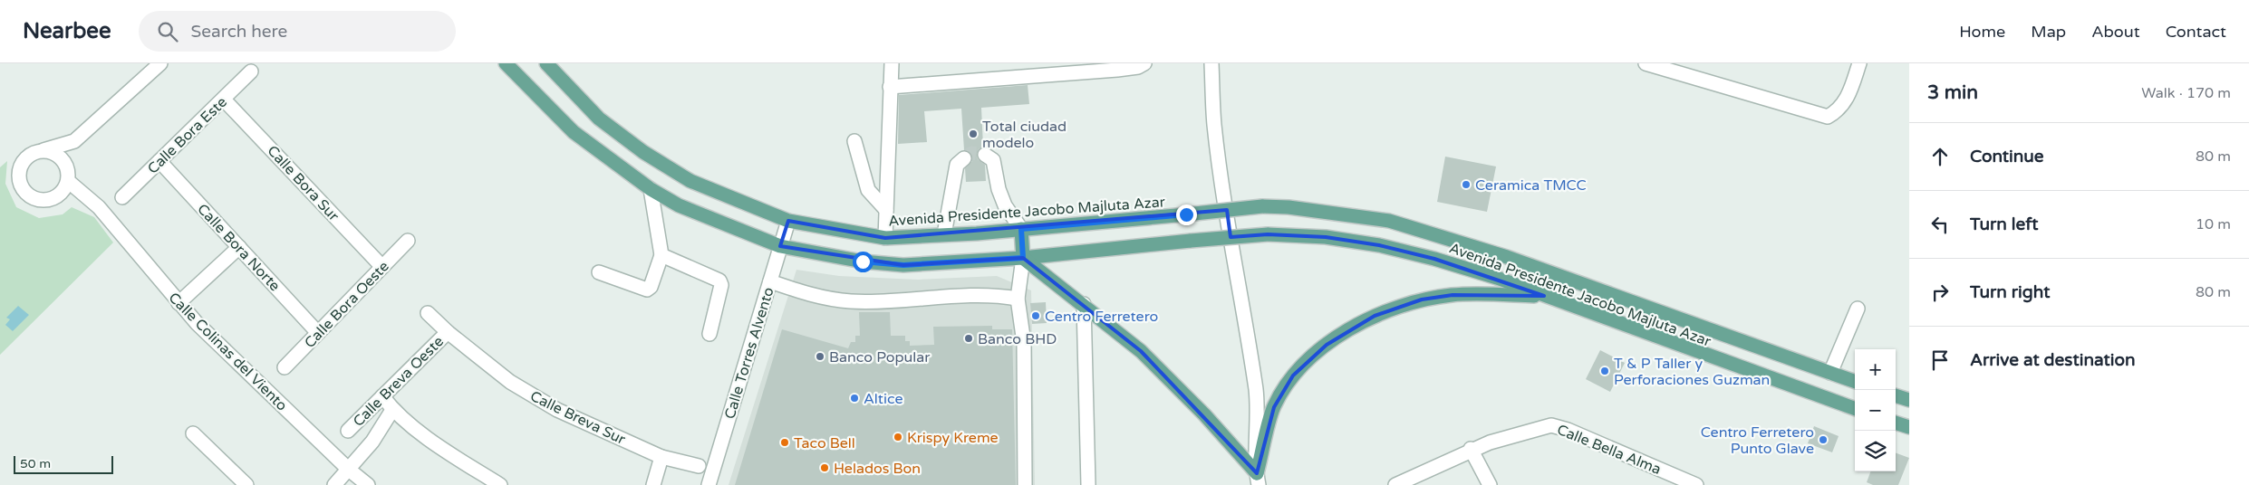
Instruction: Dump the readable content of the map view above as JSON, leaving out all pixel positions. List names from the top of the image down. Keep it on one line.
{"streets":{"main road":["Avenida Presidente Jacobo Majluta Azar"],"street":["Calle Bora Este","Calle Bora Sur","Calle Bora Norte","Calle Bora Oeste","Calle Colinas del Viento","Calle Torres Alvento","Calle Breva Oeste","Calle Breva Sur","Calle Bella Alma"]},"crossings":[["Calle Bora Este","Calle Bora Sur"],["Calle Bora Este","Calle Bora Norte"],["Calle Bora Sur","Calle Bora Oeste"],["Avenida Presidente Jacobo Majluta Azar","Calle Torres Alvento"],["Calle Bora Norte","Calle Bora Oeste"],["Calle Breva Oeste","Calle Breva Sur"]],"places":["Total ciudad modelo","Ceramica TMCC","Centro Ferretero","Banco BHD","Banco Popular","T & P Taller y Perforaciones Guzman","Altice","Krispy Kreme","Centro Ferretero Punto Glave","Taco Bell","Helados Bon"],"scale_bar":"50 m","page":{"header":"Nearbee","search":"Search here","nav":["Home","Map","About","Contact"],"heading":["3 min","Walk · 170 m"],"list":[["Continue","80 m"],["Turn left","10 m"],["Turn right","80 m"],"Arrive at destination"],"map_buttons":["+","−"],"scale":"50 m"}}
